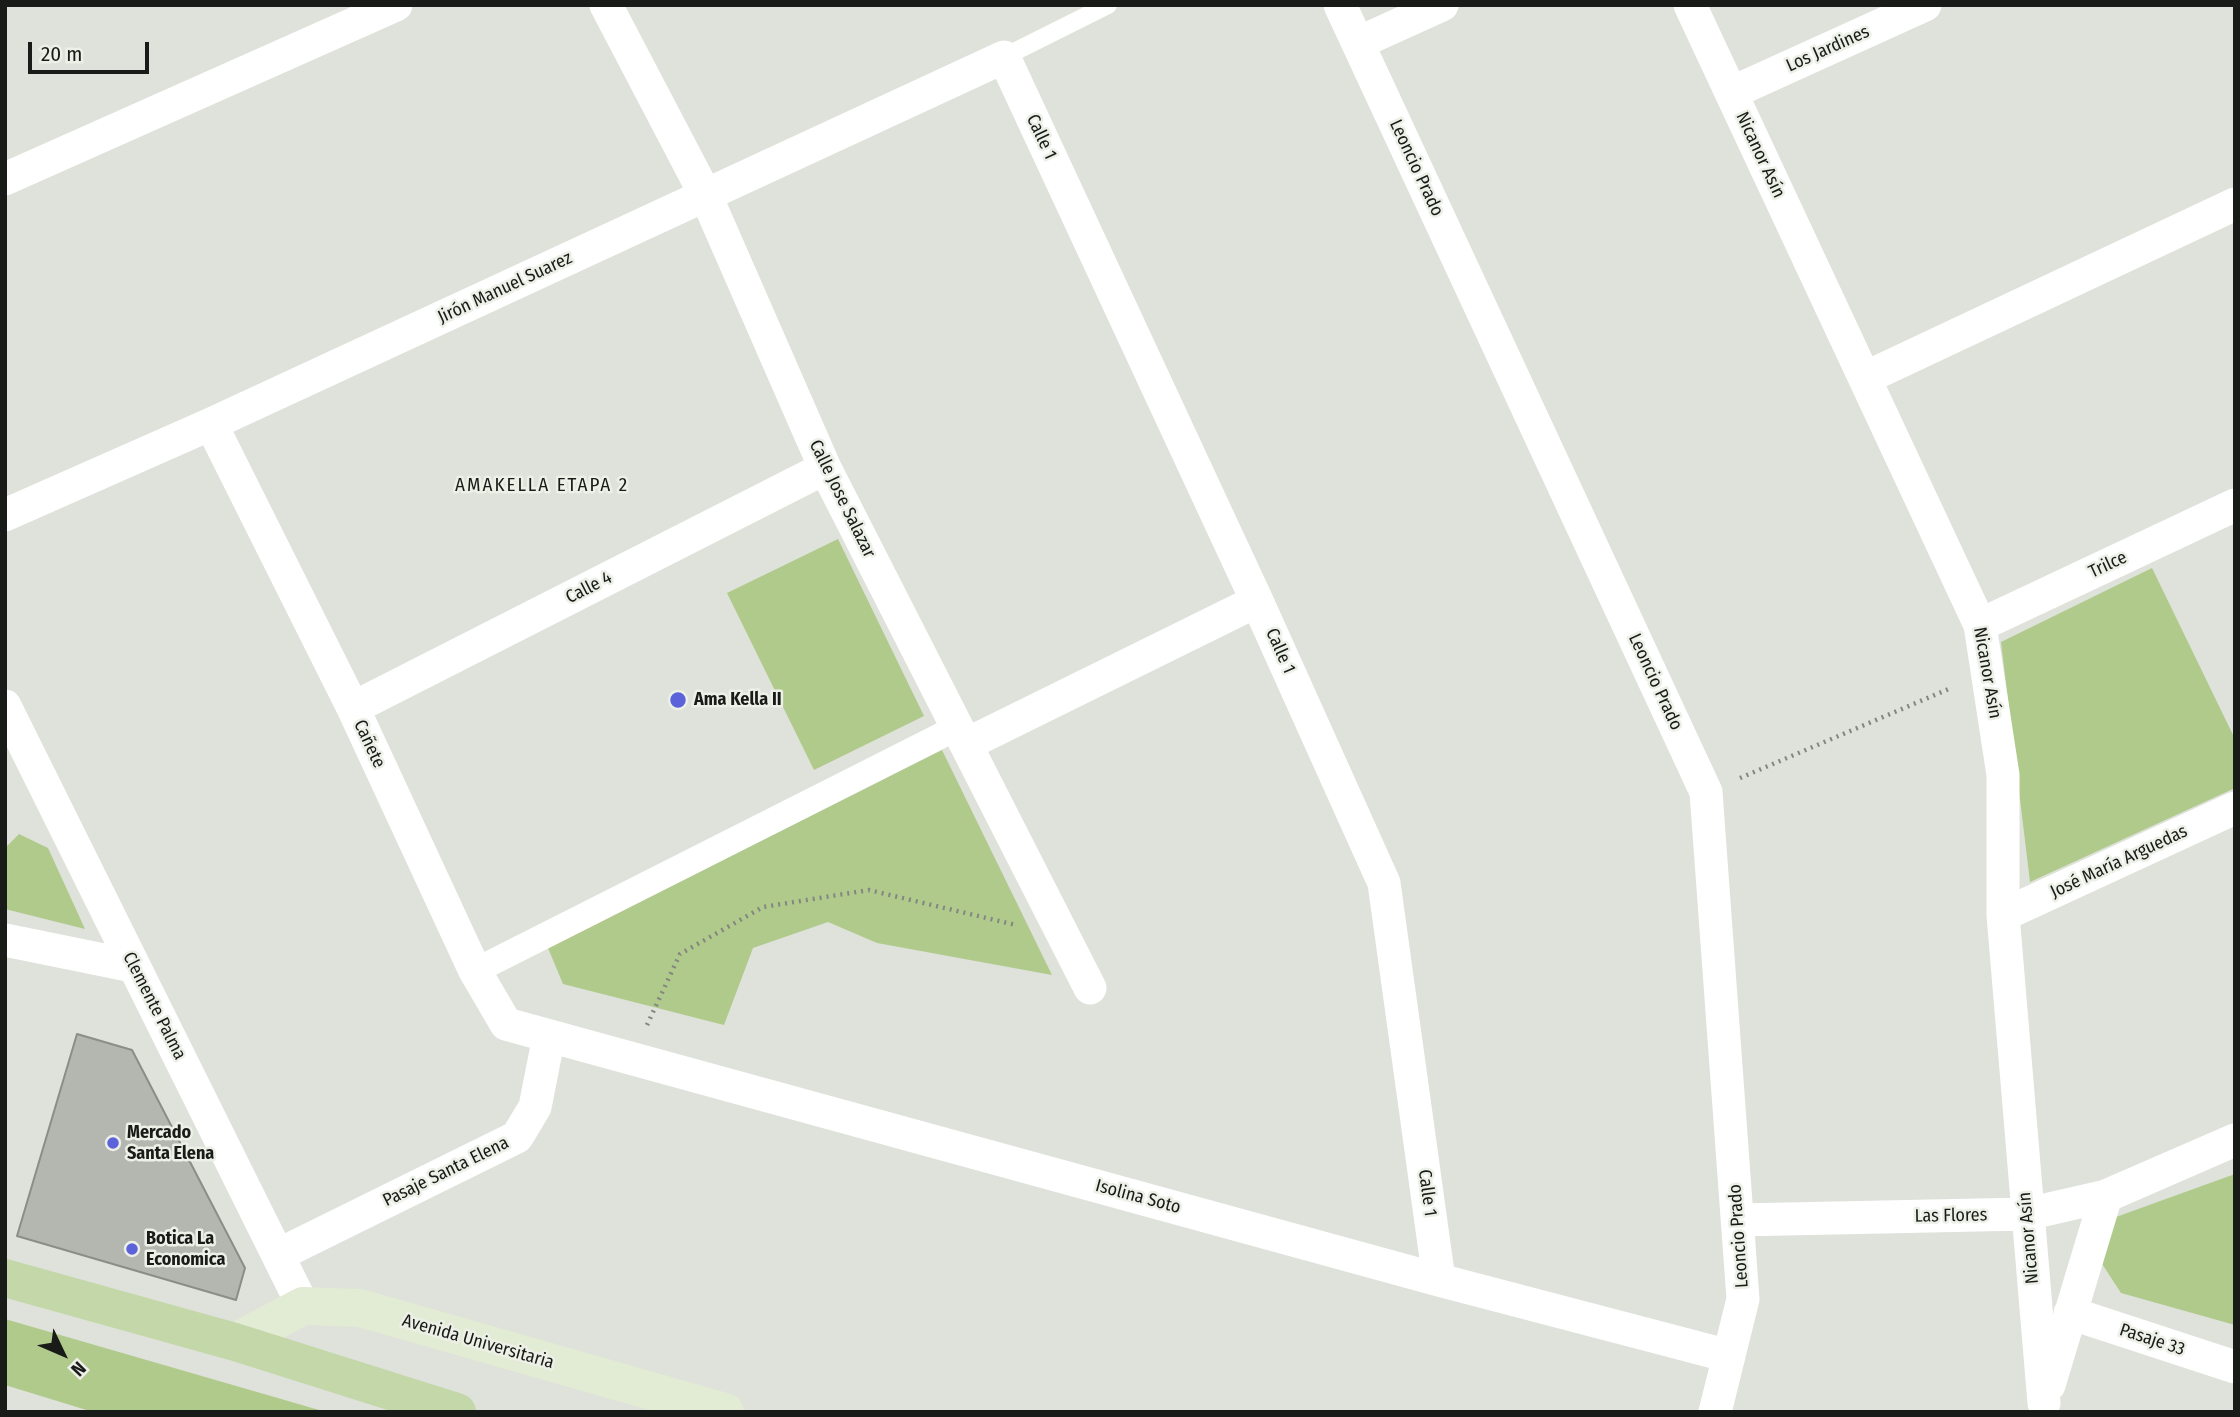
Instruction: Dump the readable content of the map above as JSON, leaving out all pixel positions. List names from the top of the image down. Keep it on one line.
{"streets":{"main road":["Avenida Universitaria"],"street":["Los Jardines","Calle 1","Nicanor Asín","Leoncio Prado","Jirón Manuel Suarez","Calle Jose Salazar","Trilce","Calle 4","Cañete","José María Arguedas","Clemente Palma","Pasaje Santa Elena","Isolina Soto","Las Flores","Pasaje 33"]},"crossings":[["Los Jardines","Nicanor Asín"],["Calle 1","Jirón Manuel Suarez"],["Calle 1","Isolina Soto"],["Nicanor Asín","Trilce"],["Nicanor Asín","José María Arguedas"],["Nicanor Asín","Las Flores"],["Nicanor Asín","Pasaje 33"],["Leoncio Prado","Isolina Soto"],["Leoncio Prado","Las Flores"],["Jirón Manuel Suarez","Calle Jose Salazar"],["Jirón Manuel Suarez","Cañete"],["Calle Jose Salazar","Calle 4"],["Calle 4","Cañete"],["Cañete","Pasaje Santa Elena"],["Cañete","Isolina Soto"],["Clemente Palma","Pasaje Santa Elena"],["Clemente Palma","Avenida Universitaria"],["Pasaje Santa Elena","Isolina Soto"]],"districts":["AMAKELLA ETAPA 2"],"places":["Ama Kella II","Mercado Santa Elena","Botica La Economica"],"scale_bar":"20 m","north":"bottom right"}
